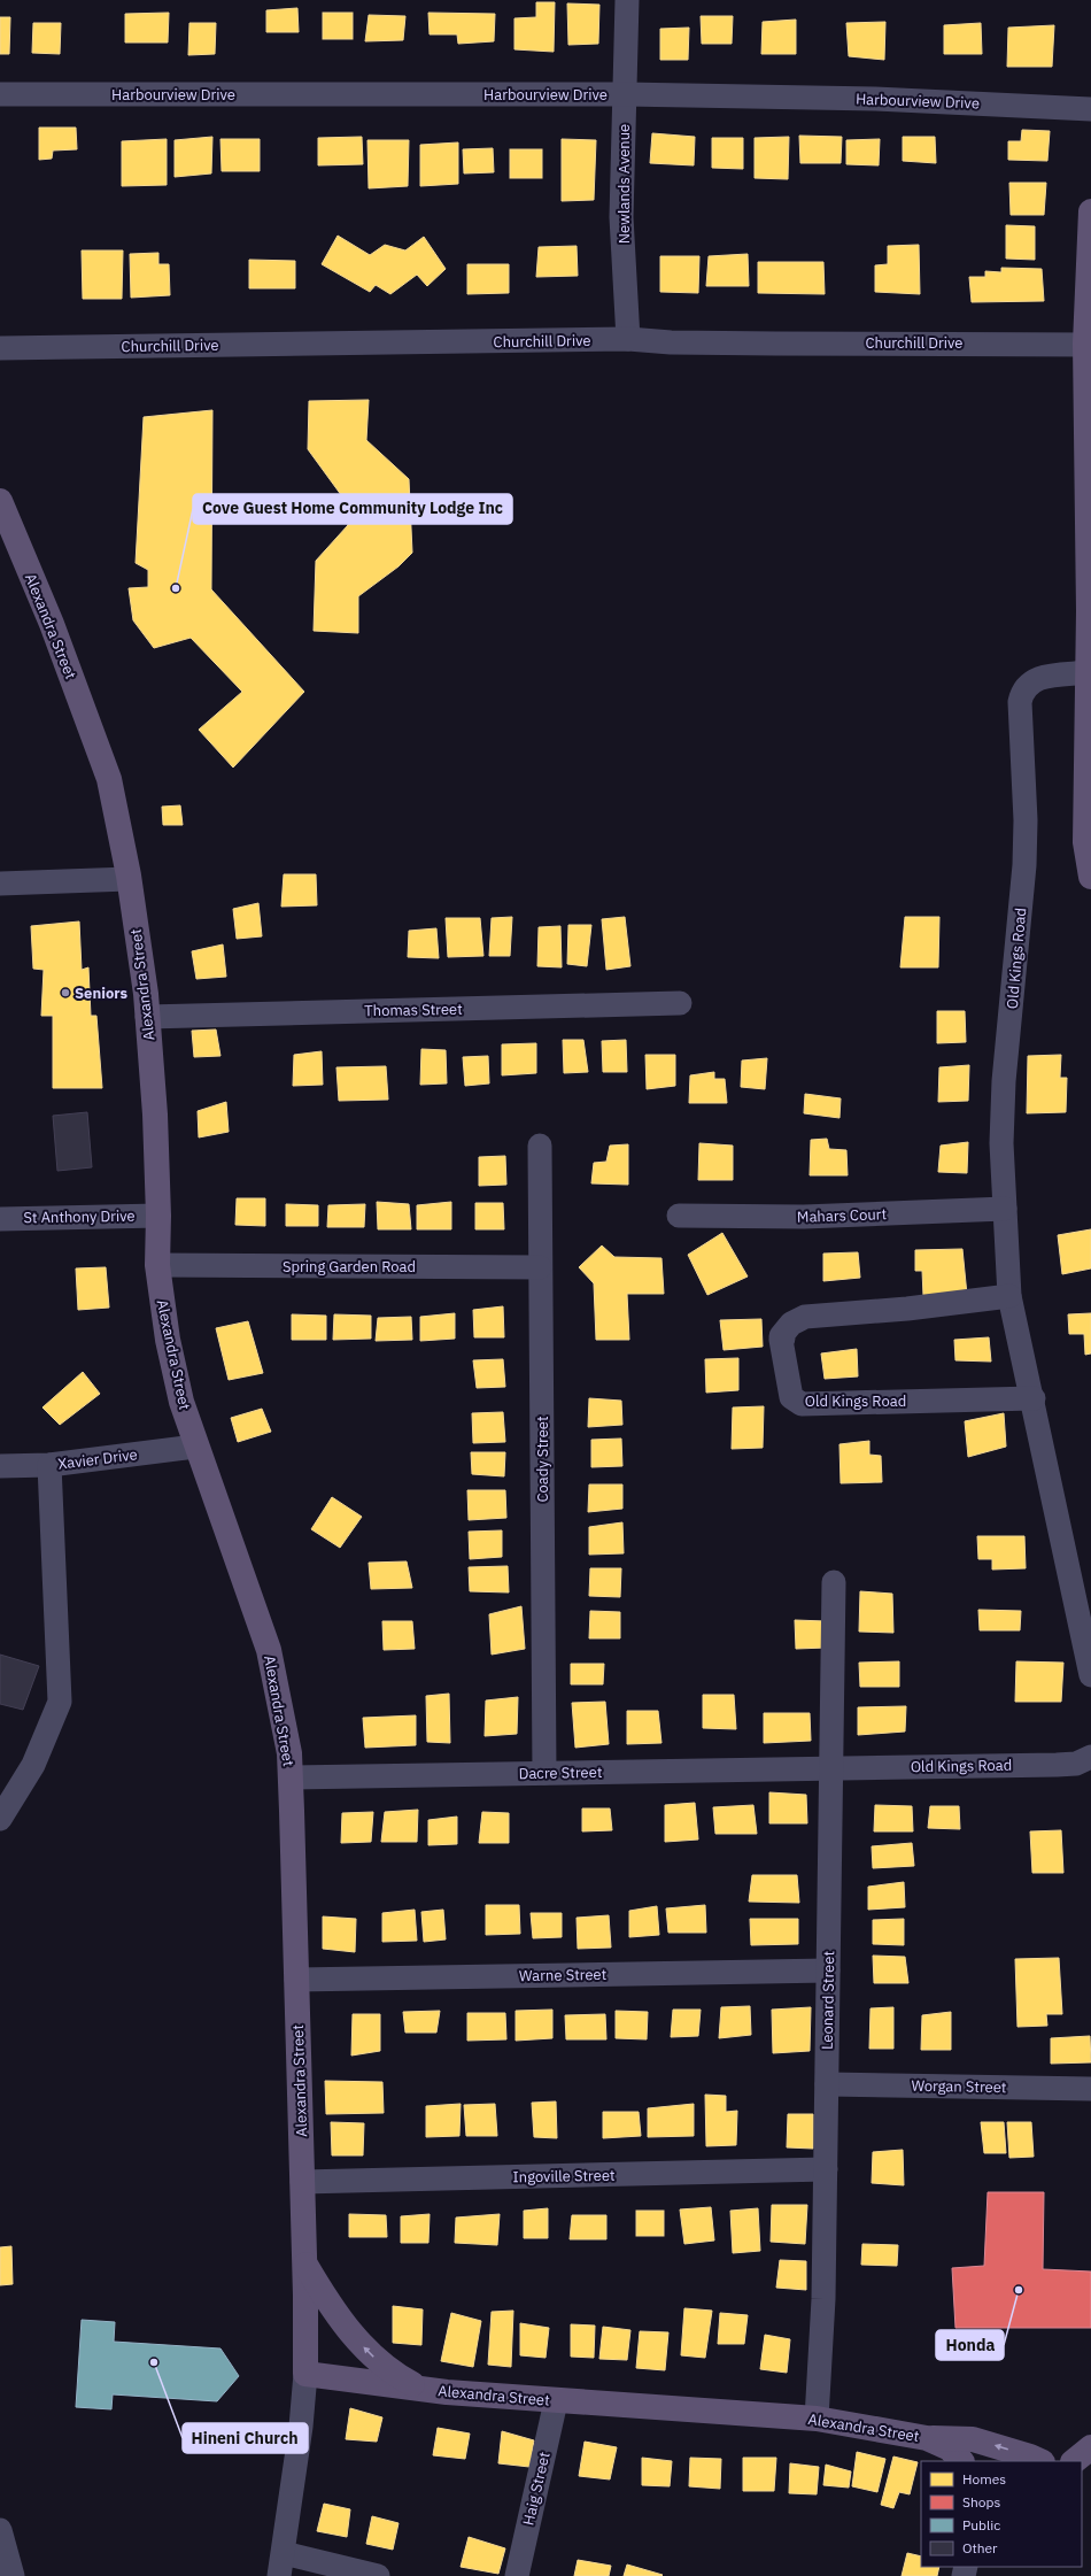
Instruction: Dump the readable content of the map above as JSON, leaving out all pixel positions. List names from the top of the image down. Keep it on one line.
{"streets":{"main road":["Alexandra Street"],"street":["Harbourview Drive","Newlands Avenue","Churchill Drive","Old Kings Road","Thomas Street","Mahars Court","St Anthony Drive","Spring Garden Road","Xavier Drive","Coady Street","Dacre Street","Warne Street","Leonard Street","Worgan Street","Ingoville Street","Haig Street"]},"crossings":[["Harbourview Drive","Newlands Avenue"],["Newlands Avenue","Churchill Drive"],["Alexandra Street","Thomas Street"],["Alexandra Street","St Anthony Drive"],["Alexandra Street","Spring Garden Road"],["Alexandra Street","Xavier Drive"],["Alexandra Street","Dacre Street"],["Alexandra Street","Warne Street"],["Alexandra Street","Leonard Street"],["Alexandra Street","Ingoville Street"],["Alexandra Street","Haig Street"],["Old Kings Road","Mahars Court"],["Old Kings Road","Dacre Street"],["Old Kings Road","Leonard Street"],["Spring Garden Road","Coady Street"],["Coady Street","Dacre Street"],["Dacre Street","Leonard Street"],["Warne Street","Leonard Street"],["Leonard Street","Worgan Street"],["Leonard Street","Ingoville Street"]],"places":["Cove Guest Home Community Lodge Inc","Seniors","Honda","Hineni Church"],"legend":["Homes","Shops","Public","Other"]}
